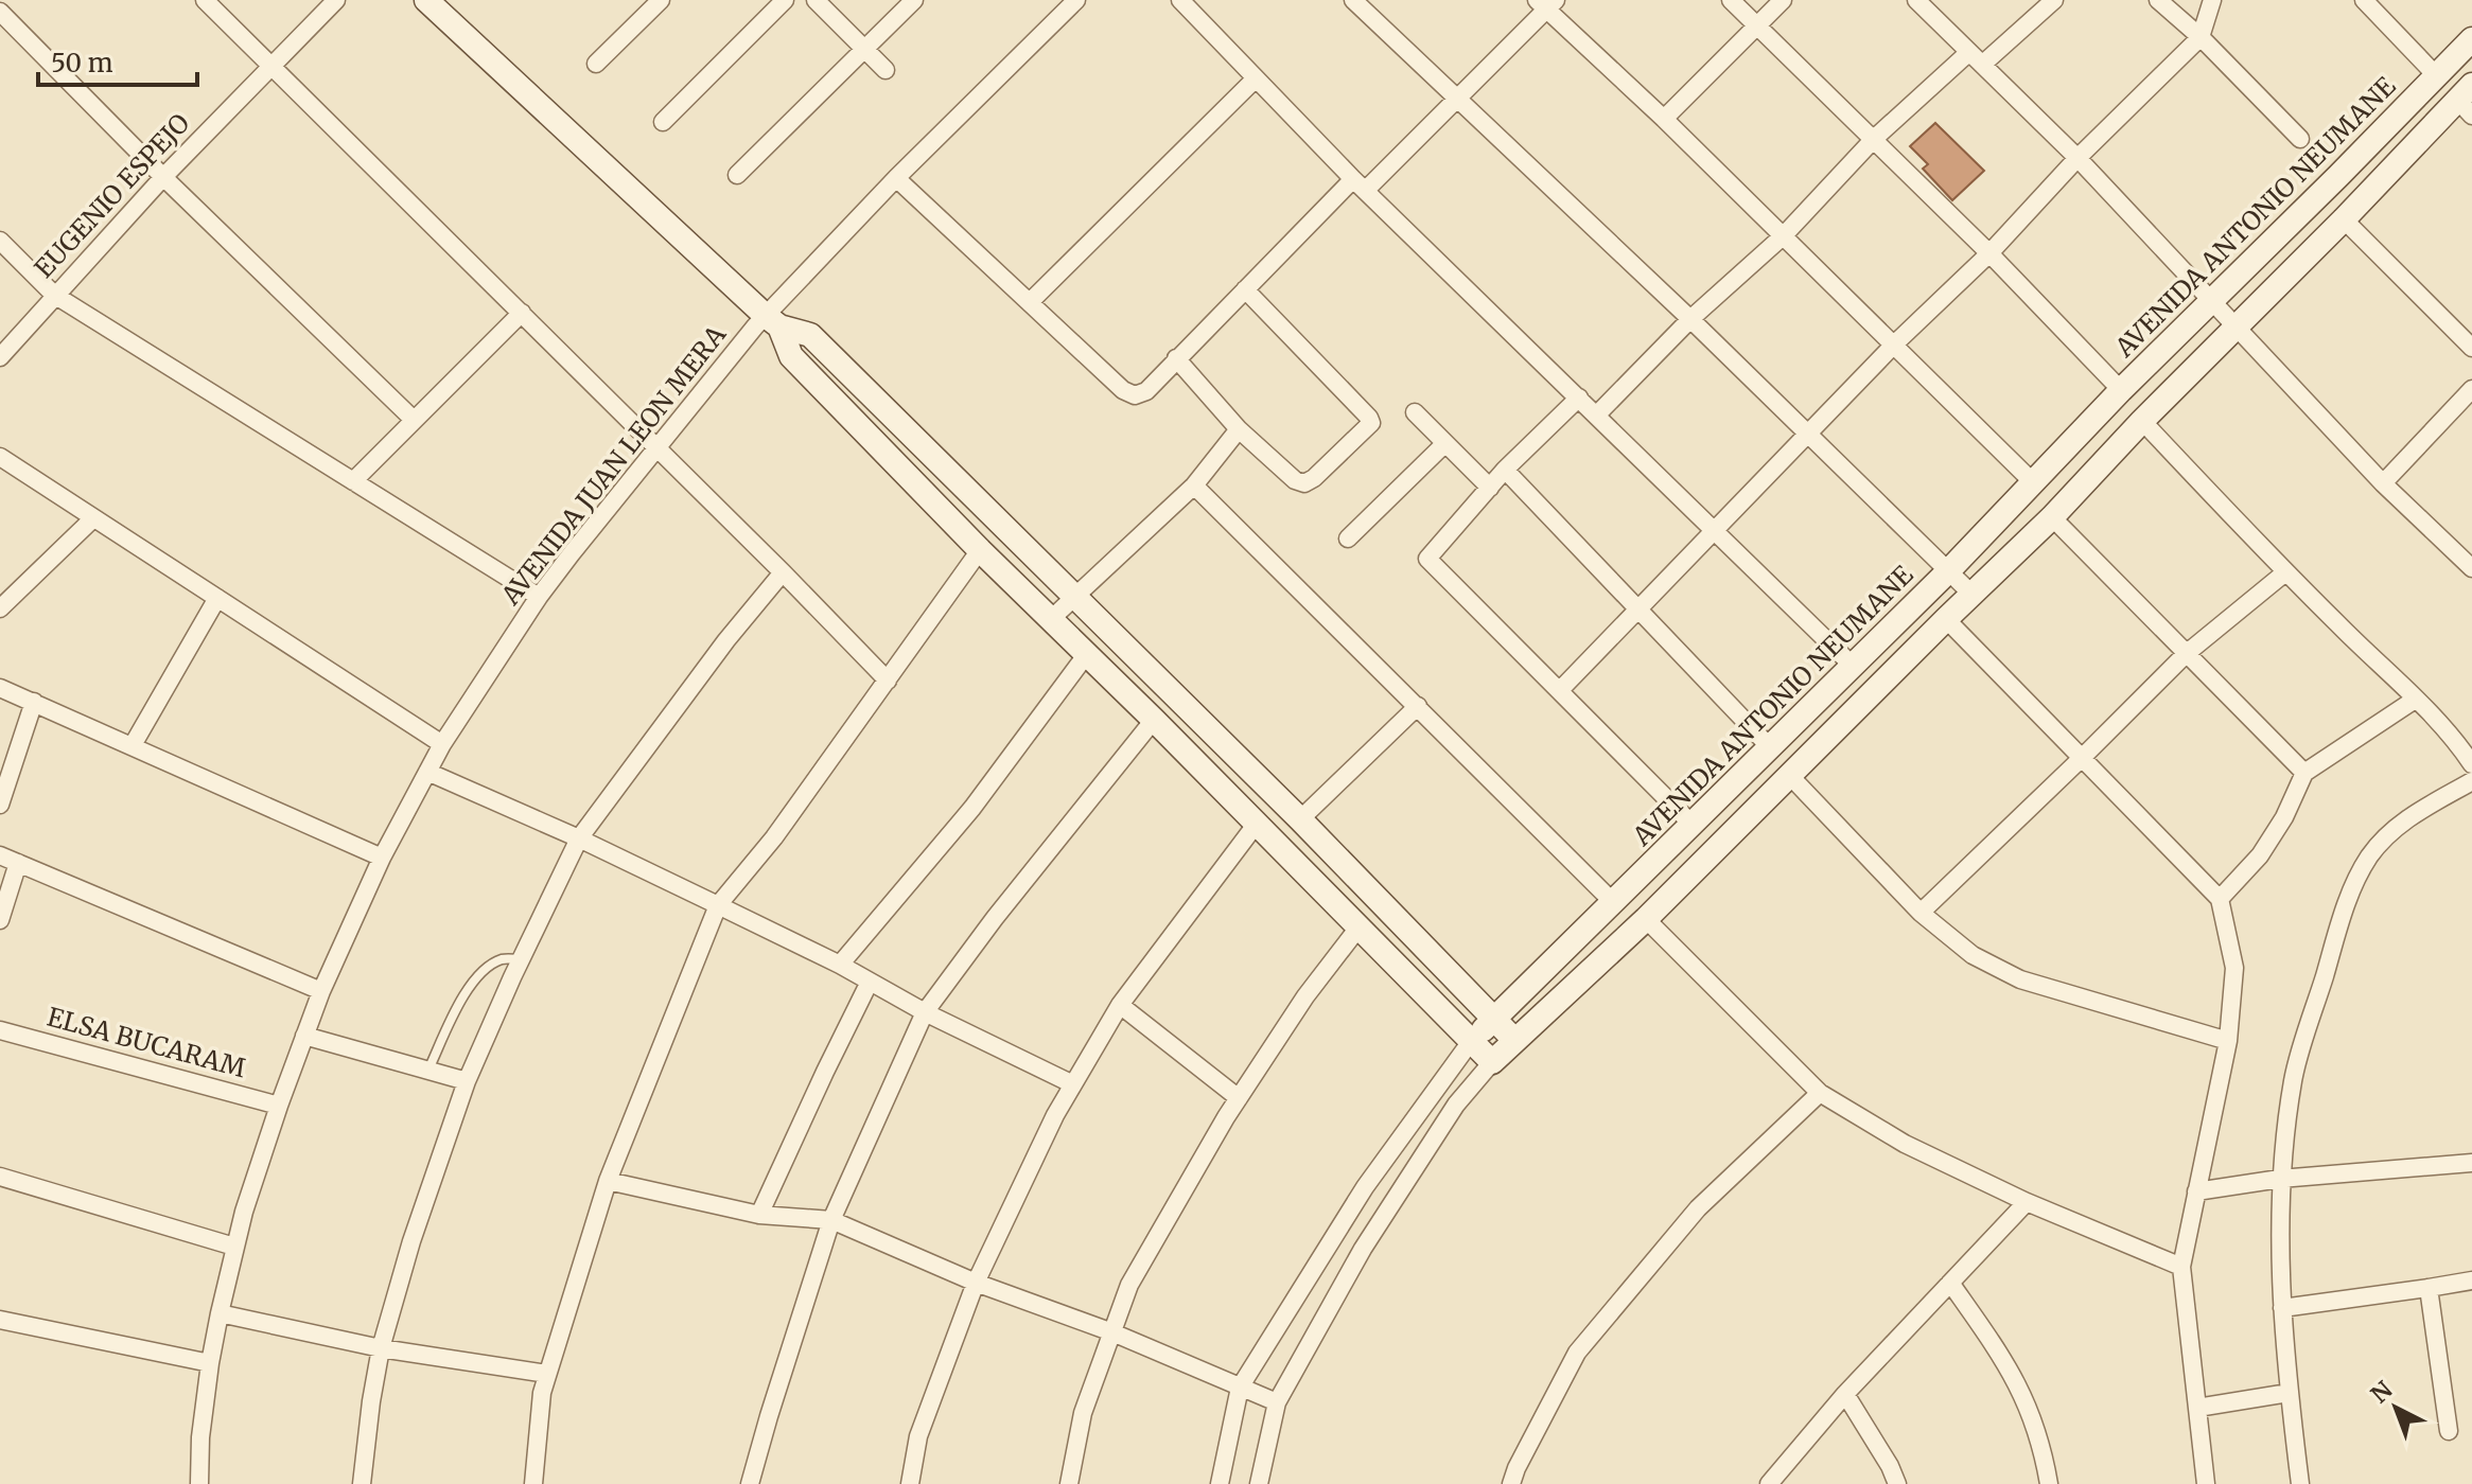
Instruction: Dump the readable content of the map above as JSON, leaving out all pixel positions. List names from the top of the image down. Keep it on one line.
{"streets":{"street":["EUGENIO ESPEJO","AVENIDA ANTONIO NEUMANE","AVENIDA JUAN LEON MERA","ELSA BUCARAM"]},"crossings":[["AVENIDA JUAN LEON MERA","ELSA BUCARAM"]],"scale_bar":"50 m","north":"top left"}
